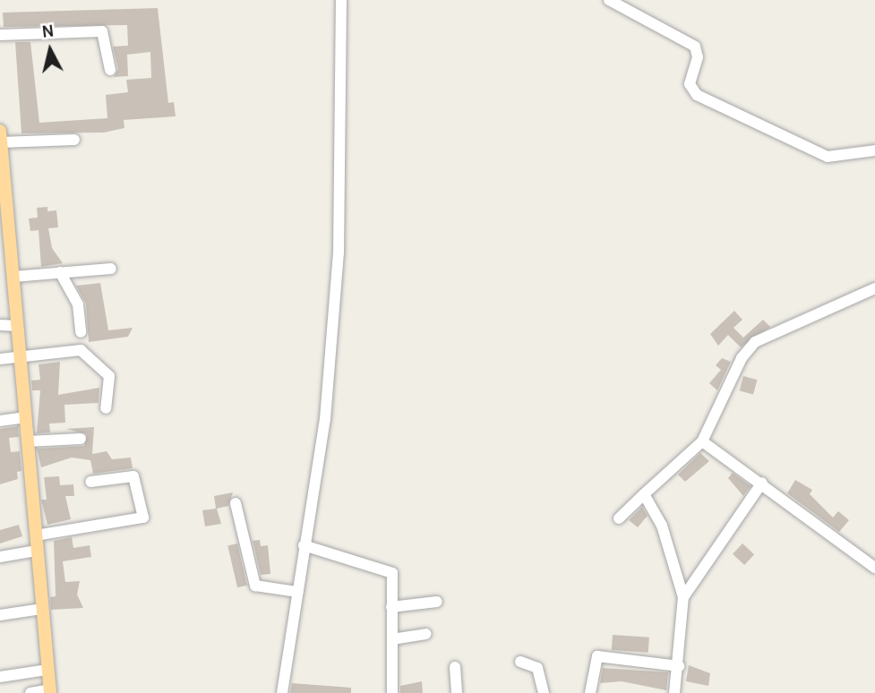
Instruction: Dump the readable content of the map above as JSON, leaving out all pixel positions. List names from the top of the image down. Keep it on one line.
{"north":"top"}
